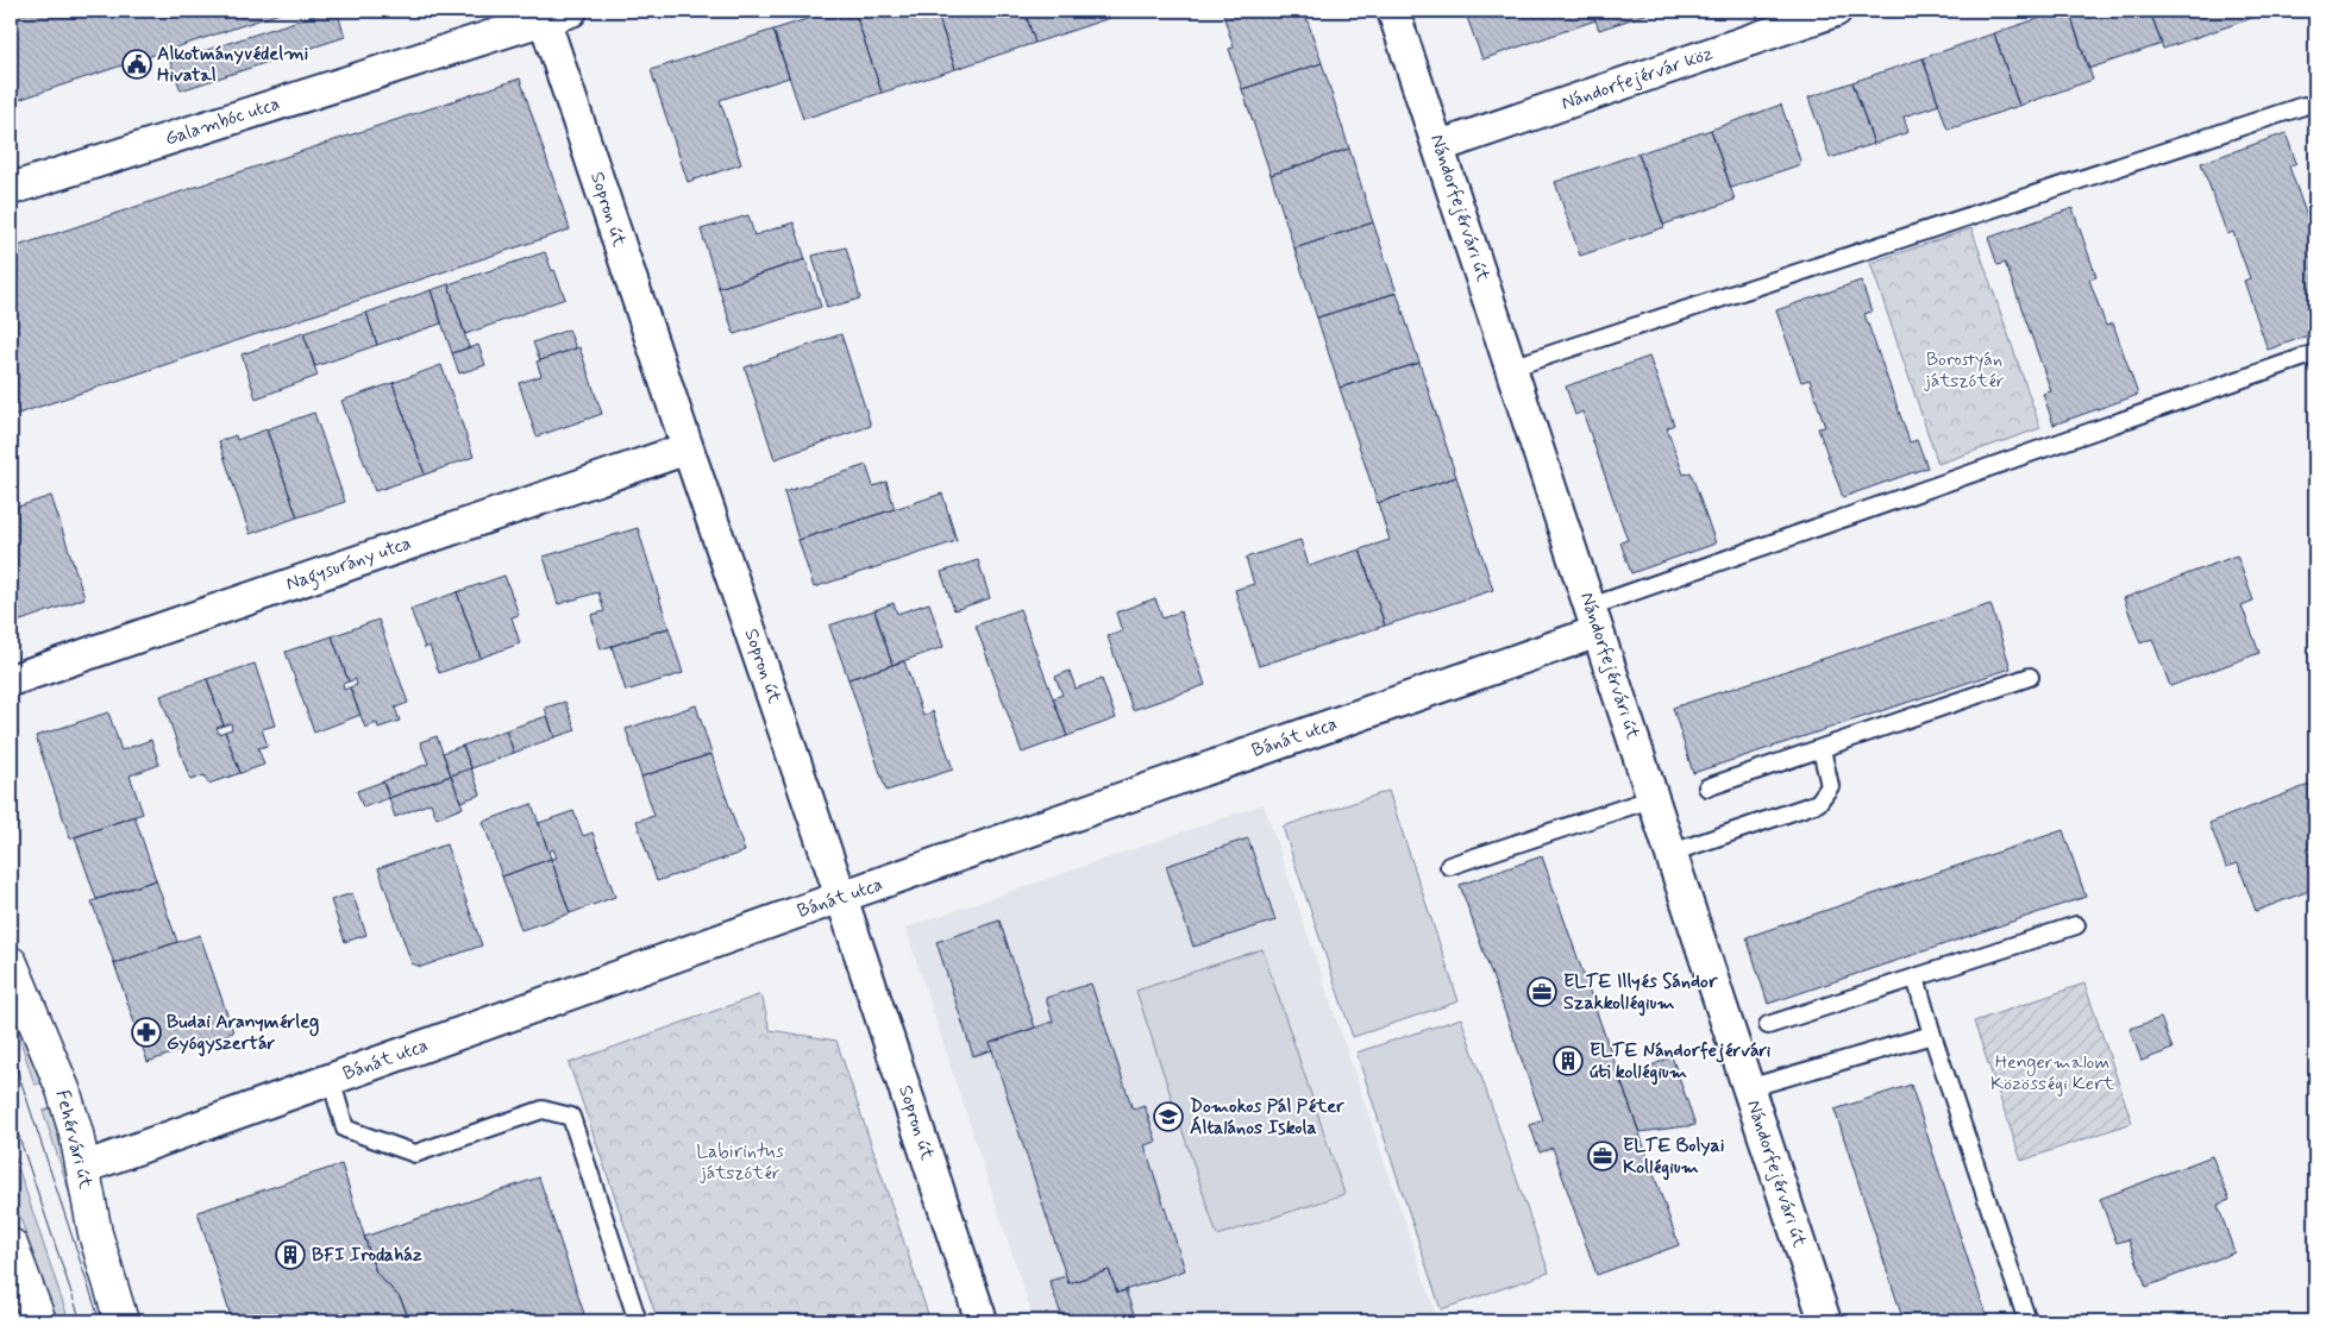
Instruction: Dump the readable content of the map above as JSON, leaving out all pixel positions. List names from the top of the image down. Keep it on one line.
{"streets":{"street":["Nándorfejérvár köz","Galambóc utca","Nándorfejérvári út","Sopron út","Nagysurány utca","Bánát utca","Fehérvári út"]},"crossings":[["Nándorfejérvár köz","Nándorfejérvári út"],["Galambóc utca","Sopron út"],["Nándorfejérvári út","Bánát utca"],["Sopron út","Nagysurány utca"],["Sopron út","Bánát utca"],["Bánát utca","Fehérvári út"]],"parks":["Borostyán játszótér","Hengermalom Közösségi Kert","Labirintus játszótér"],"places":{"public building":["Alkotmányvédelmi Hivatal"],"office":["ELTE Illyés Sándor Szakkollégium","ELTE Bolyai Kollégium"],"pharmacy":["Budai Aranymérleg Gyógyszertár"],"building":["ELTE Nándorfejérvári úti kollégium","BFI Irodaház"],"school or university":["Domokos Pál Péter Általános Iskola"]}}
